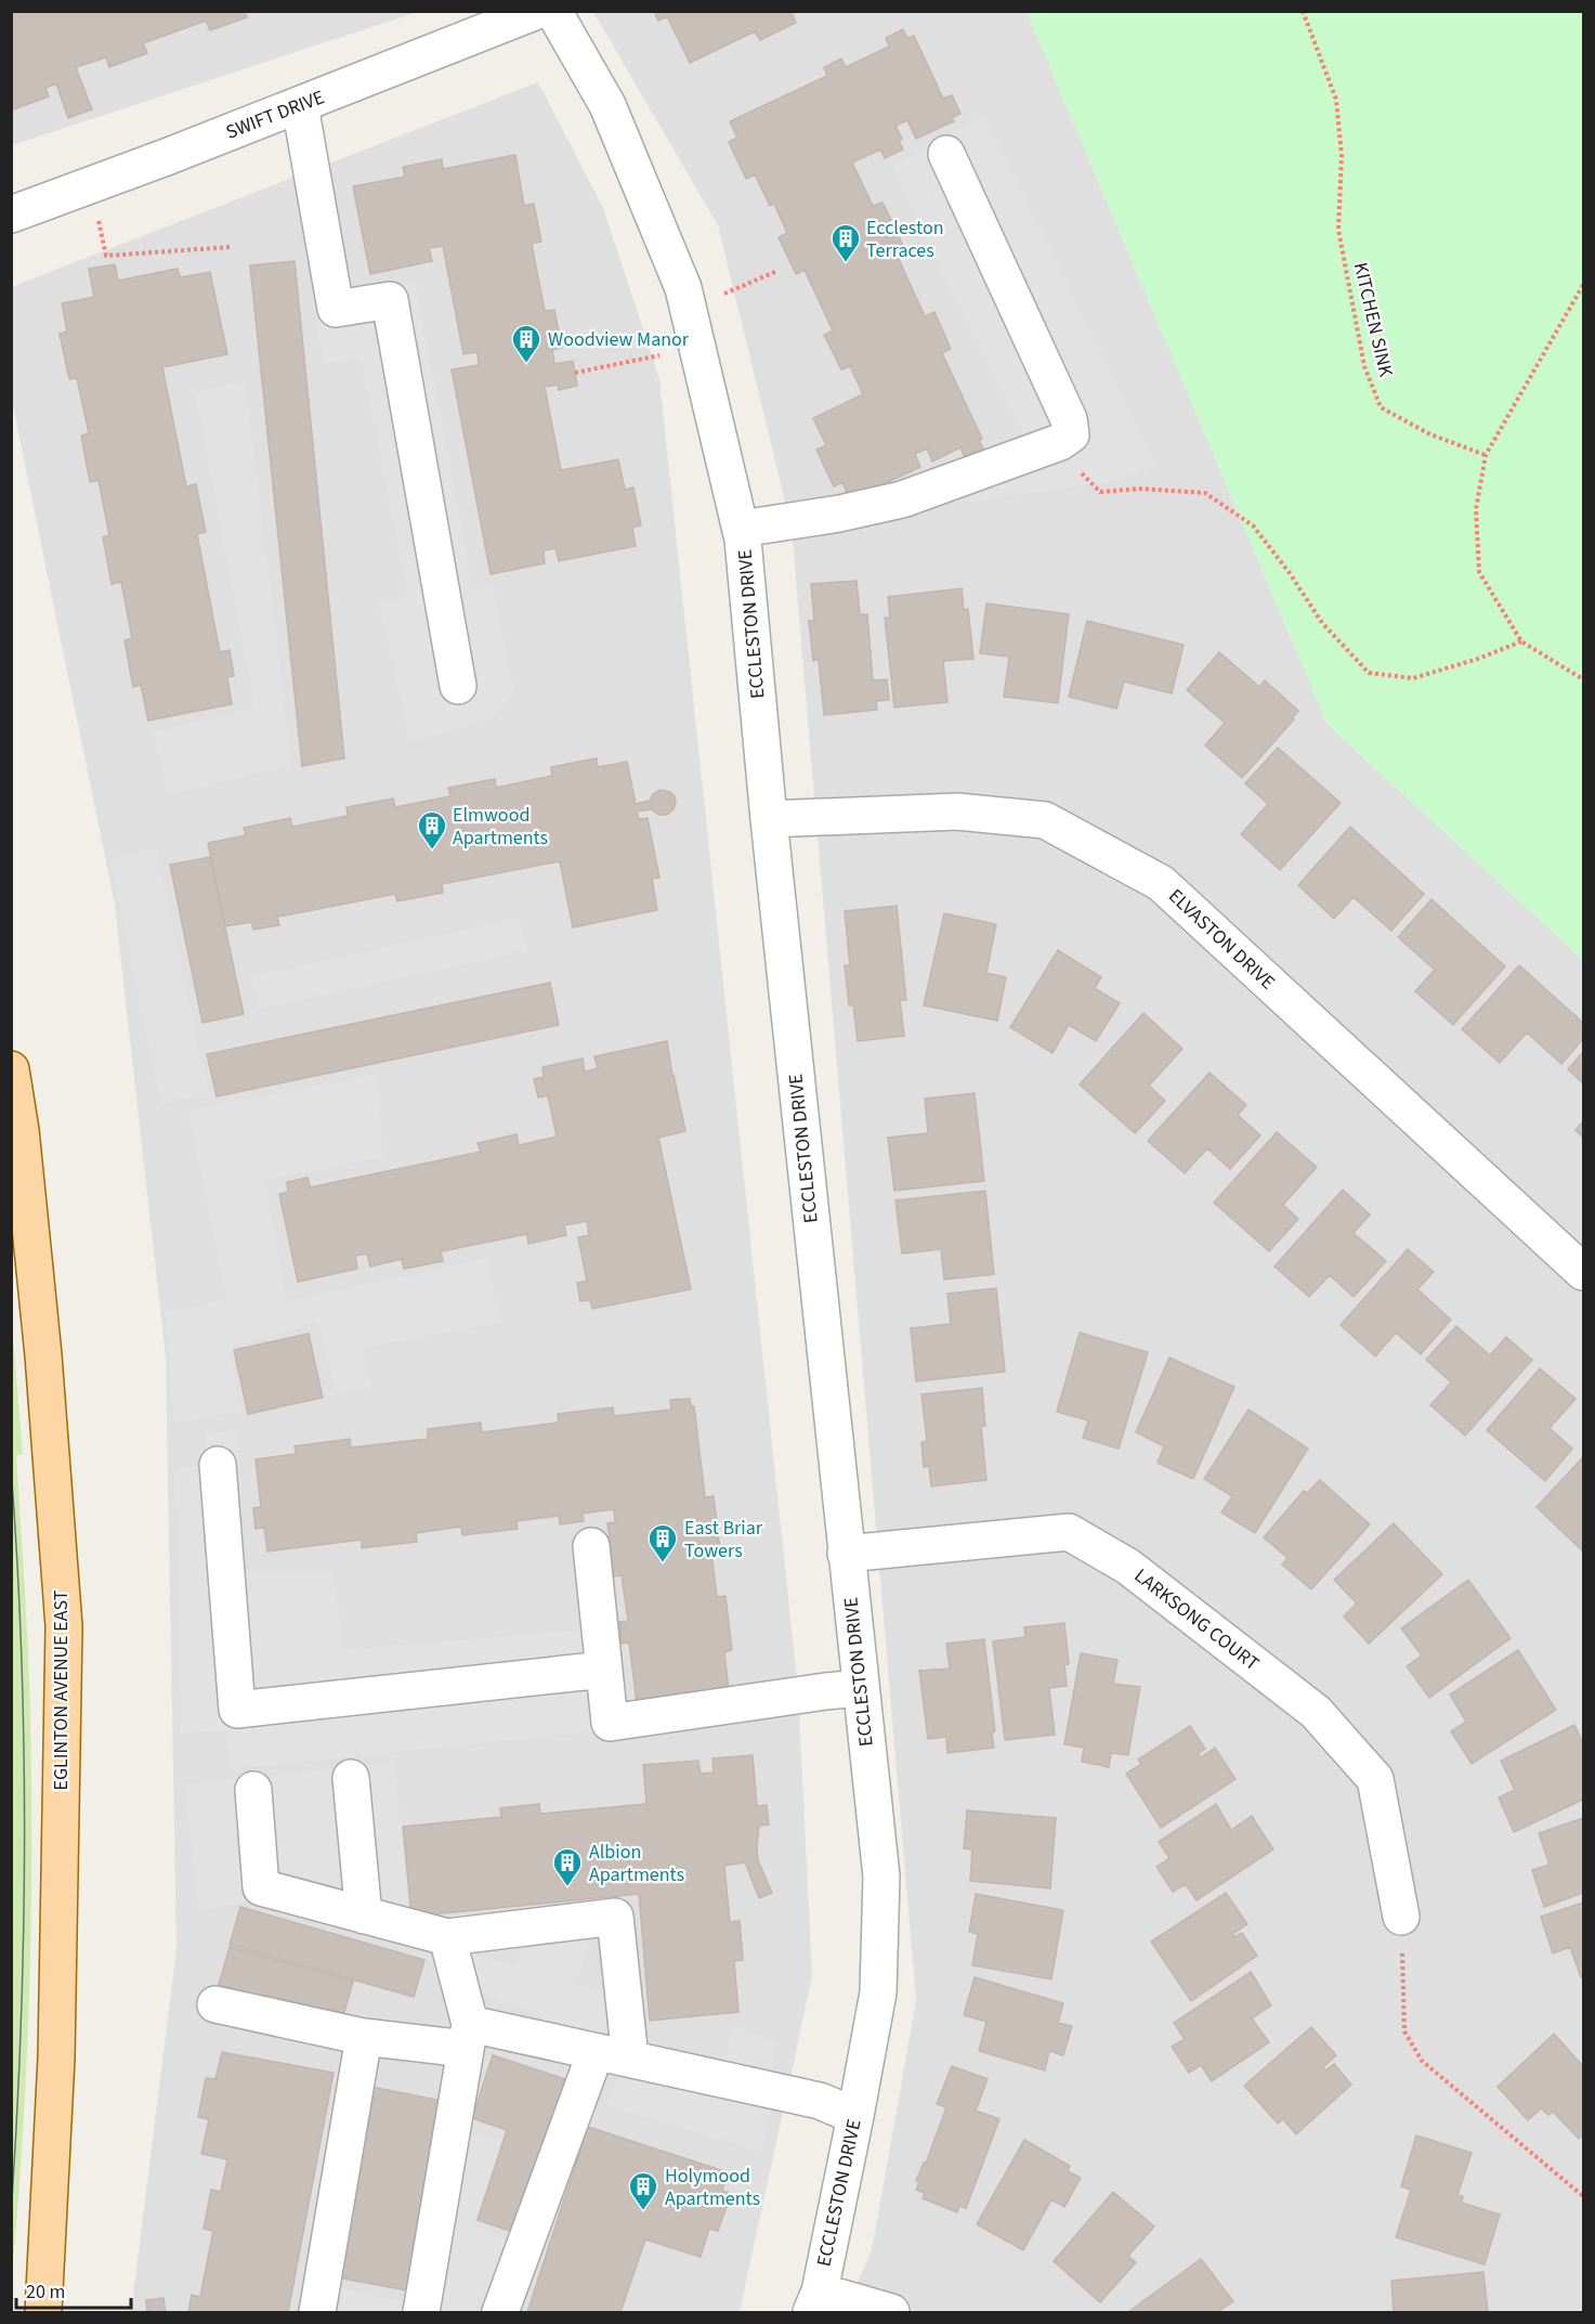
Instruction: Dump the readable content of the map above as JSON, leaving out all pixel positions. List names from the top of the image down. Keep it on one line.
{"streets":{"main road":["EGLINTON AVENUE EAST"],"street":["SWIFT DRIVE","ECCLESTON DRIVE","ELVASTON DRIVE","LARKSONG COURT"],"path":["KITCHEN SINK"]},"crossings":[["ECCLESTON DRIVE","ELVASTON DRIVE"],["ECCLESTON DRIVE","LARKSONG COURT"]],"places":{"building":["Eccleston Terraces","Woodview Manor","Elmwood Apartments","East Briar Towers","Albion Apartments","Holymood Apartments"]},"scale_bar":"20 m"}
